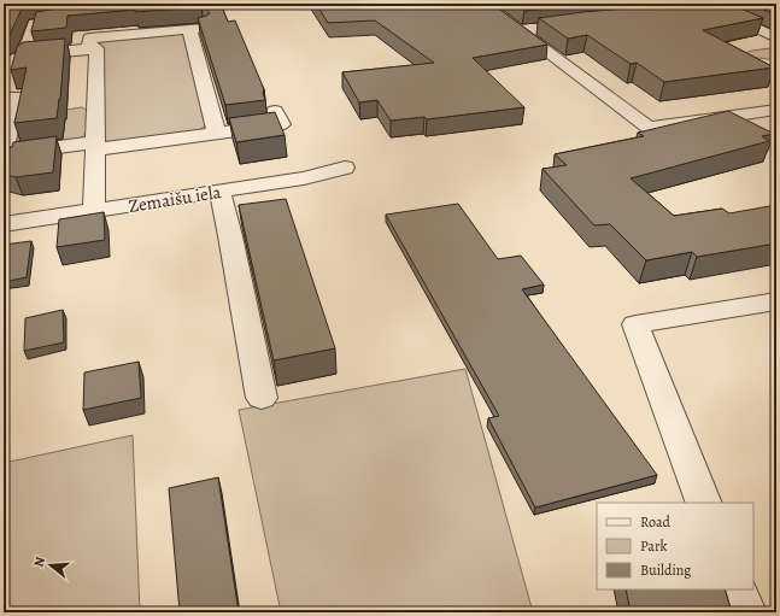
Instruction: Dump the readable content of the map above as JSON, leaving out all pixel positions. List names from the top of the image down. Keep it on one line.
{"streets":{"street":["Zemaišu iela"]},"legend":["Road","Park","Building"],"north":"left"}
